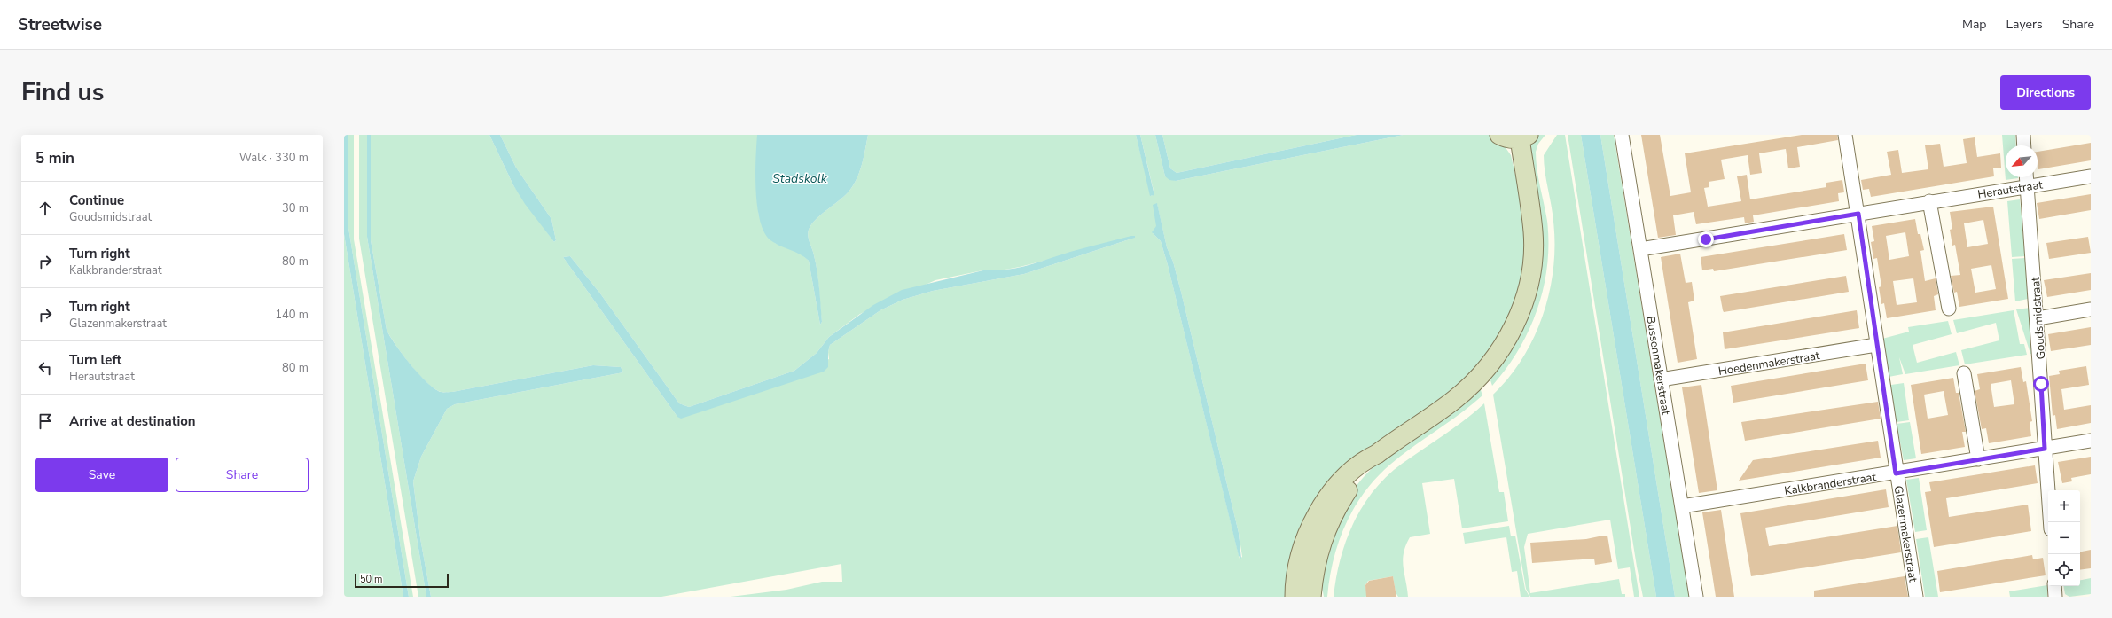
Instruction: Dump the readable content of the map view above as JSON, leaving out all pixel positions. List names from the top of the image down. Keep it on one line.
{"streets":{"street":["Herautstraat","Goudsmidstraat","Hoedenmakerstraat","Bussenmakerstraat","Kalkbranderstraat","Glazenmakerstraat"]},"crossings":[["Herautstraat","Goudsmidstraat"],["Herautstraat","Bussenmakerstraat"],["Herautstraat","Glazenmakerstraat"],["Goudsmidstraat","Kalkbranderstraat"],["Hoedenmakerstraat","Bussenmakerstraat"],["Hoedenmakerstraat","Glazenmakerstraat"],["Bussenmakerstraat","Kalkbranderstraat"],["Kalkbranderstraat","Glazenmakerstraat"]],"water":["Stadskolk"],"scale_bar":"50 m","north":"bottom left","page":{"header":"Streetwise","nav":["Map","Layers","Share"],"title":"Find us","buttons":["Directions",["Save","Share"]],"heading":["5 min","Walk · 330 m"],"list":[["Continue","Goudsmidstraat","30 m"],["Turn right","Kalkbranderstraat","80 m"],["Turn right","Glazenmakerstraat","140 m"],["Turn left","Herautstraat","80 m"],"Arrive at destination"],"map_buttons":["+","−"],"scale":"50 m"}}
